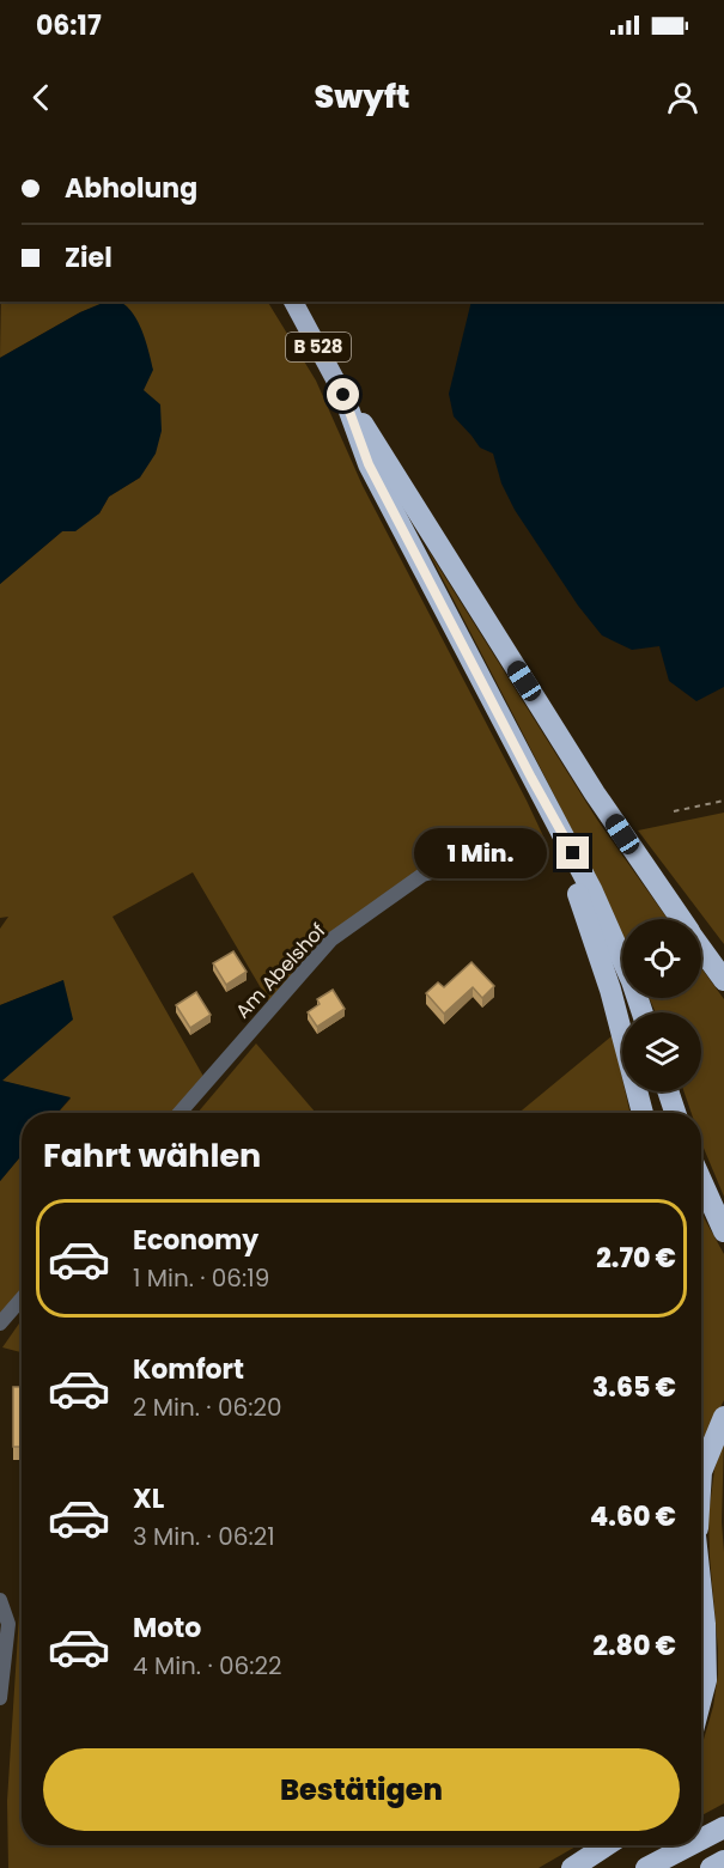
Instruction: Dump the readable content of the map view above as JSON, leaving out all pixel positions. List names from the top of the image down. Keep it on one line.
{"streets":{"highway":["B 528"],"street":["Am Abelshof"]},"page":{"status":"06:17","header":"Swyft","banner":["Abholung","Ziel"],"bubble":"1 Min.","heading":"Fahrt wählen","list":[{"name":"Economy","note":"1 Min. · 06:19","value":"2.70 €"},{"name":"Komfort","note":"2 Min. · 06:20","value":"3.65 €"},{"name":"XL","note":"3 Min. · 06:21","value":"4.60 €"},{"name":"Moto","note":"4 Min. · 06:22","value":"2.80 €"}],"buttons":"Bestätigen"}}
